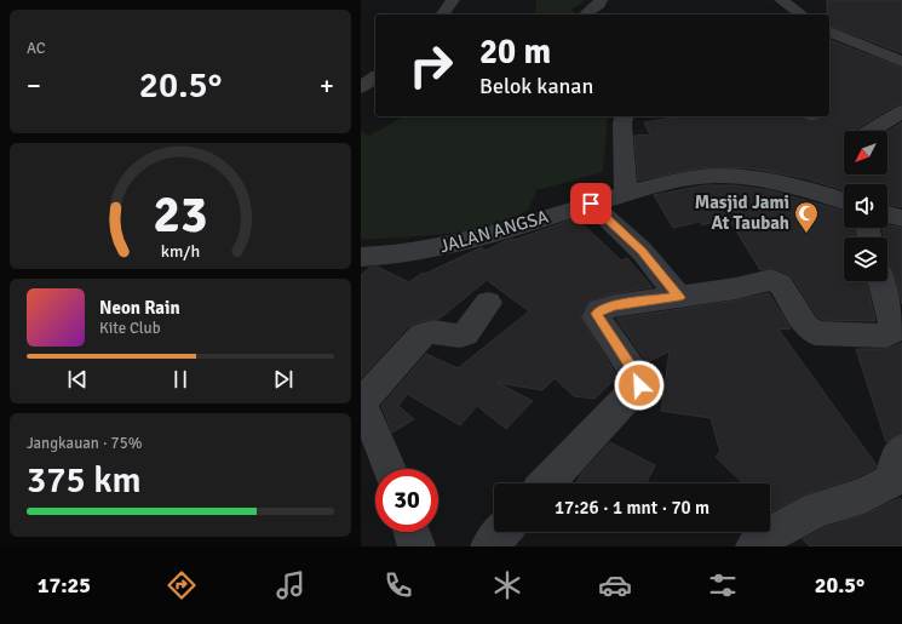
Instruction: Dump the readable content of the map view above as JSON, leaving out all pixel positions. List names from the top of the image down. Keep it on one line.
{"streets":{"street":["JALAN ANGSA"]},"places":{"mosque":["Masjid Jami At Taubah"]},"north":"bottom left","page":{"tile":["AC",["Jangkauan · 75%","375 km"]],"turn":["20 m","Belok kanan"],"heat":["−","20.5°","+"],"song":["Neon Rain","Kite Club"],"limit":"30","trip":"17:26 · 1 mnt · 70 m","tabs":["17:25","20.5°"],"gauge":["23","km/h"]}}
